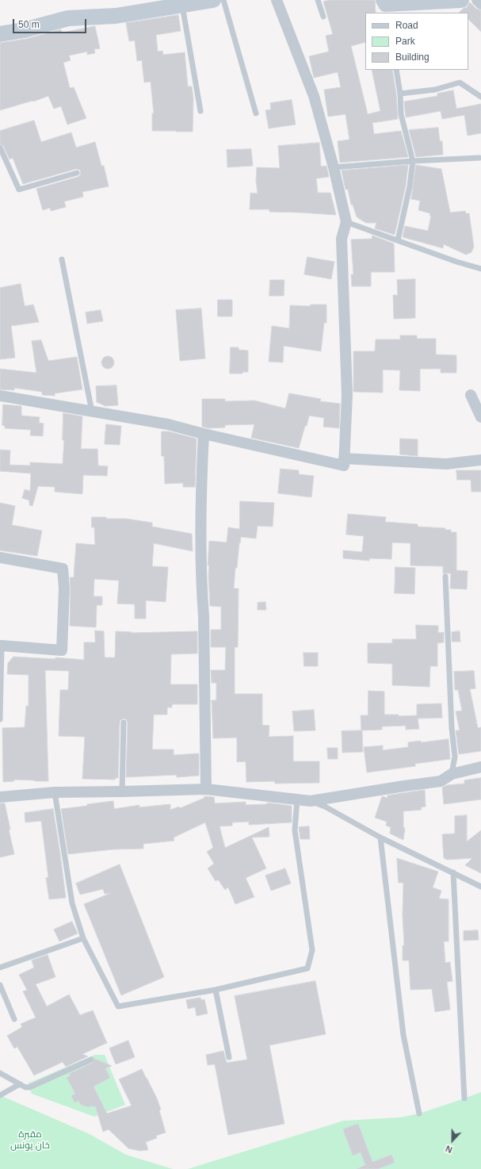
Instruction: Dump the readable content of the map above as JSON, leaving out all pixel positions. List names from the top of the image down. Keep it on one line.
{"parks":["مقبرة خان يونس"],"legend":["Road","Park","Building"],"scale_bar":"50 m","north":"bottom"}
